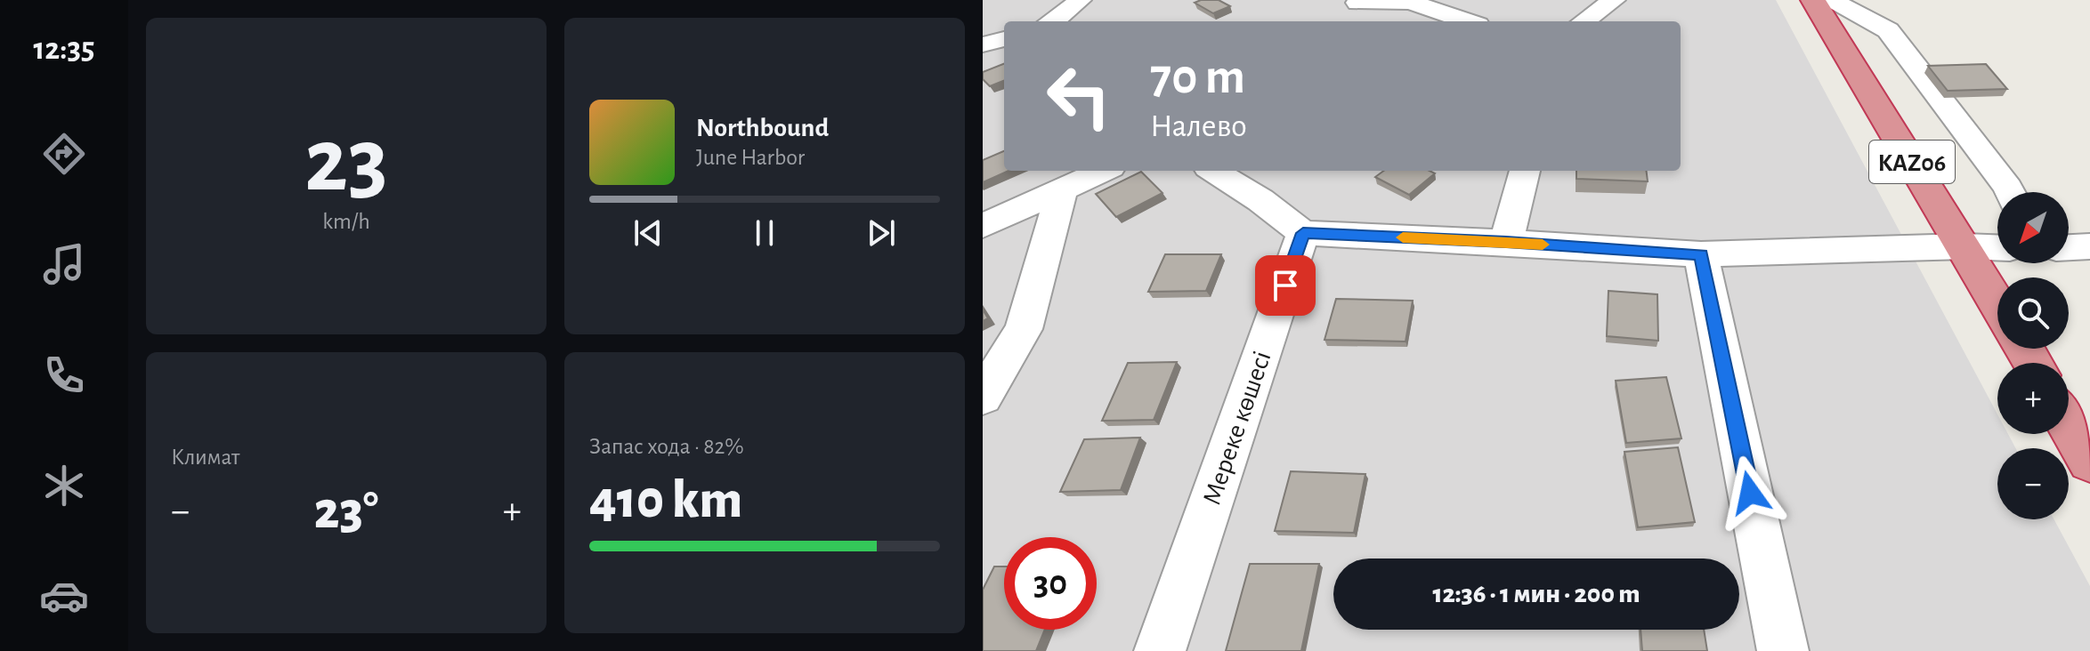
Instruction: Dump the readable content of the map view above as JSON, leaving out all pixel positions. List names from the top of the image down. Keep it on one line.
{"streets":{"highway":["KАZ06"],"street":["Мереке көшесі"]},"north":"bottom left","page":{"tabs":"12:35","tile":[["23","km/h"],"Климат",["Запас хода · 82%","410 km"]],"turn":["70 m","Налево"],"song":["Northbound","June Harbor"],"map_buttons":["+","−"],"heat":["−","23°","+"],"limit":"30","trip":"12:36 · 1 мин · 200 m"}}
